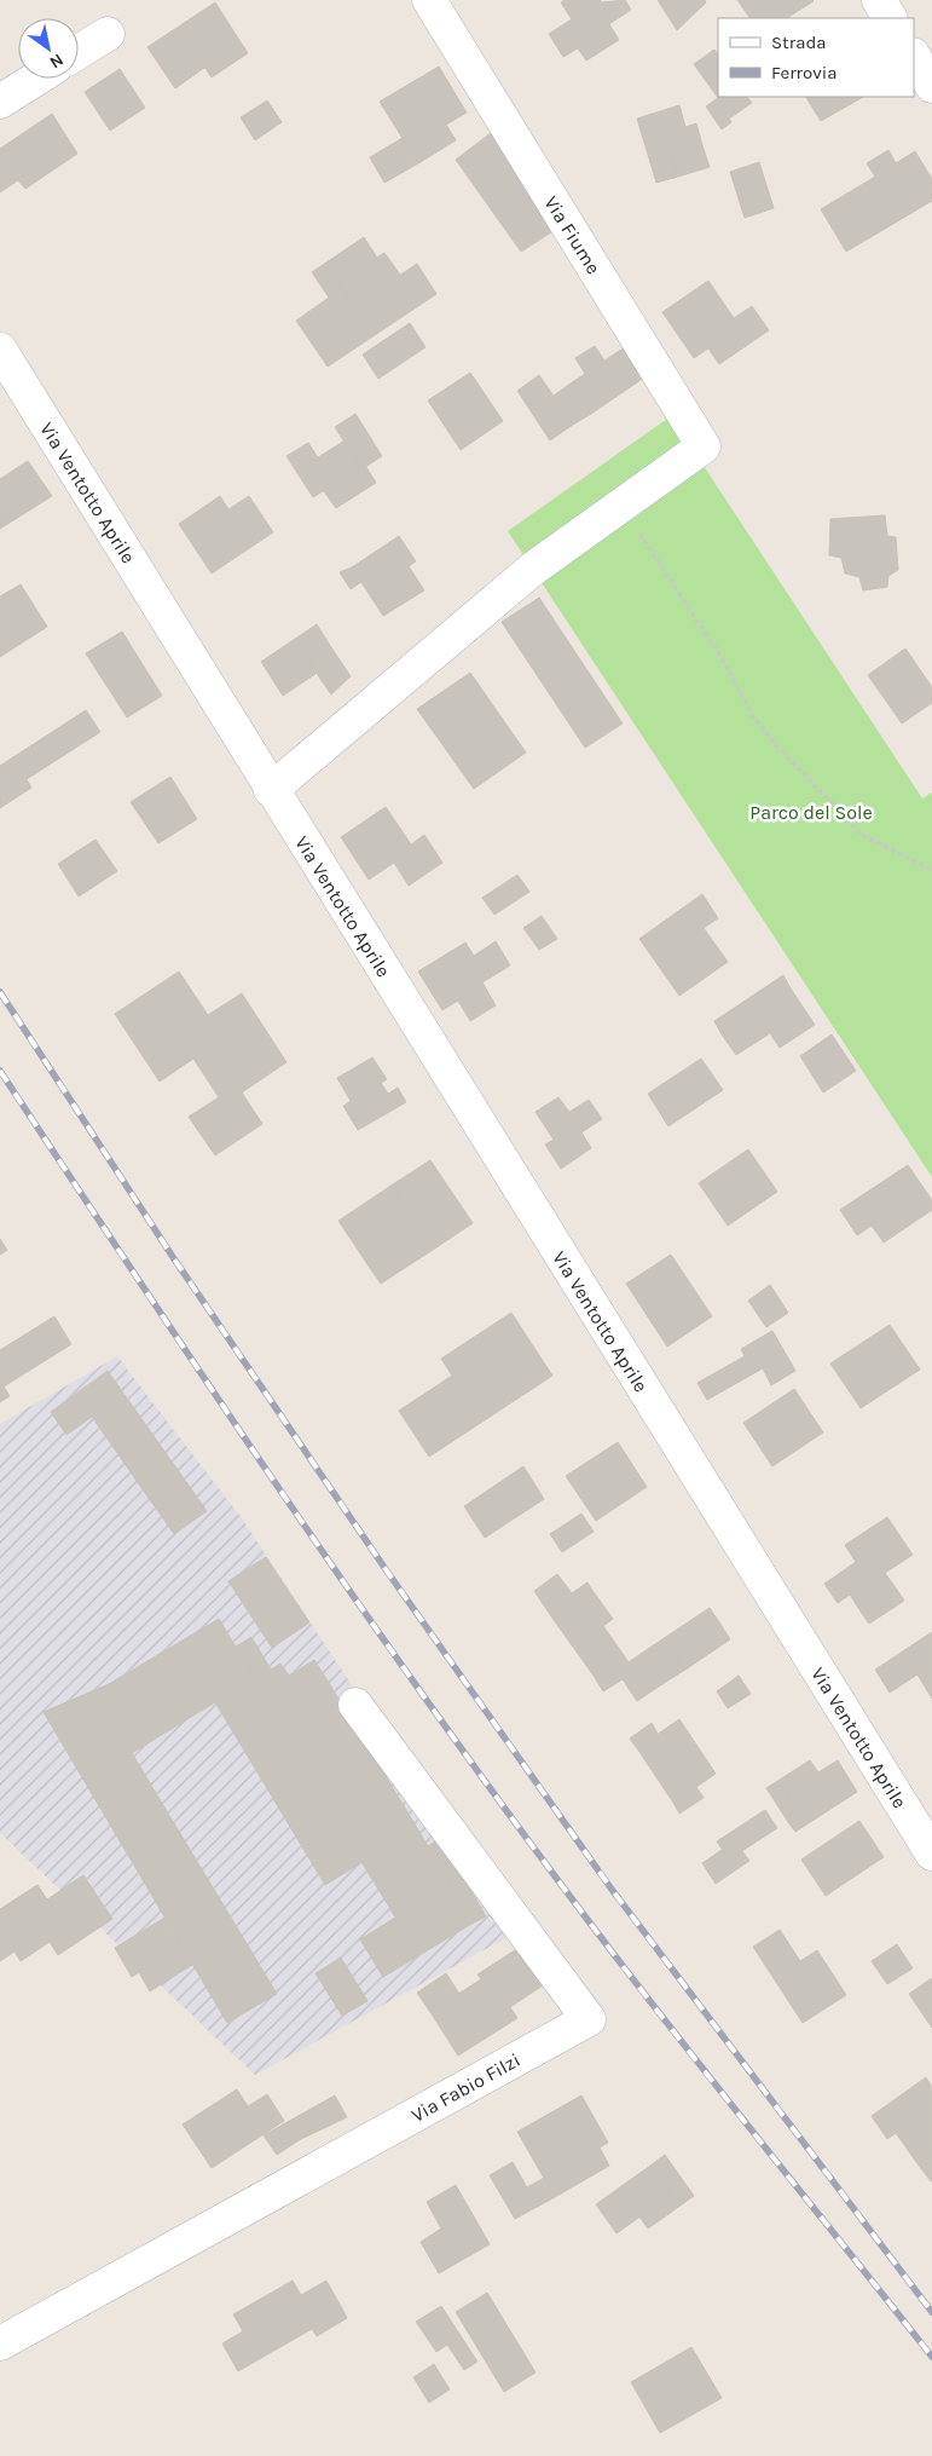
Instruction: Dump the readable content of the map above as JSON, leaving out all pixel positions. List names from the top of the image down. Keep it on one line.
{"streets":{"street":["Via Fiume","Via Ventotto Aprile","Via Fabio Filzi"]},"parks":["Parco del Sole"],"legend":["Strada","Ferrovia"],"north":"bottom right"}
